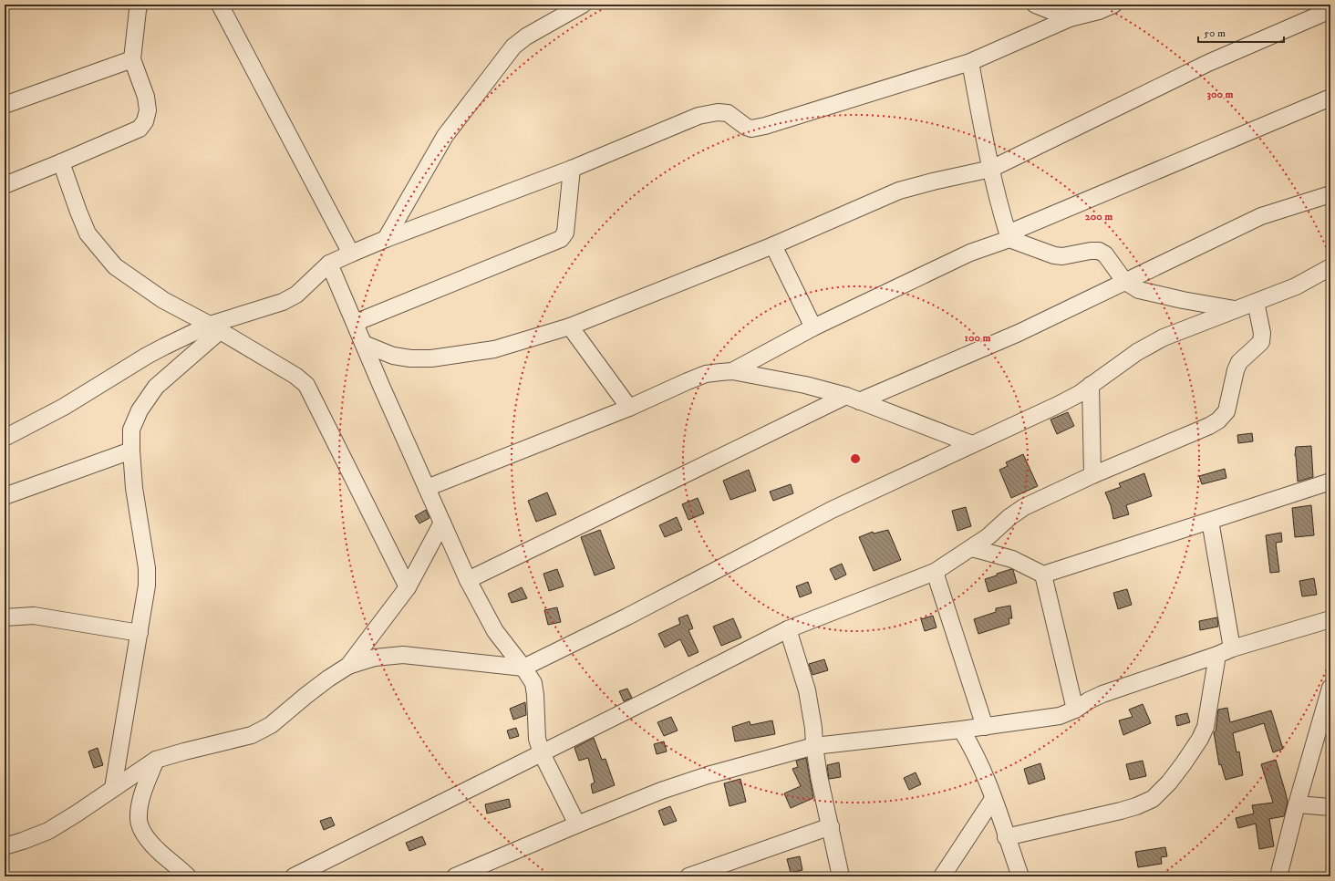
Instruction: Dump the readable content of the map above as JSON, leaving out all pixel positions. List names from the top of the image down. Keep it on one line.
{"scale_bar":"50 m","rings":["300 m","200 m","100 m"]}
